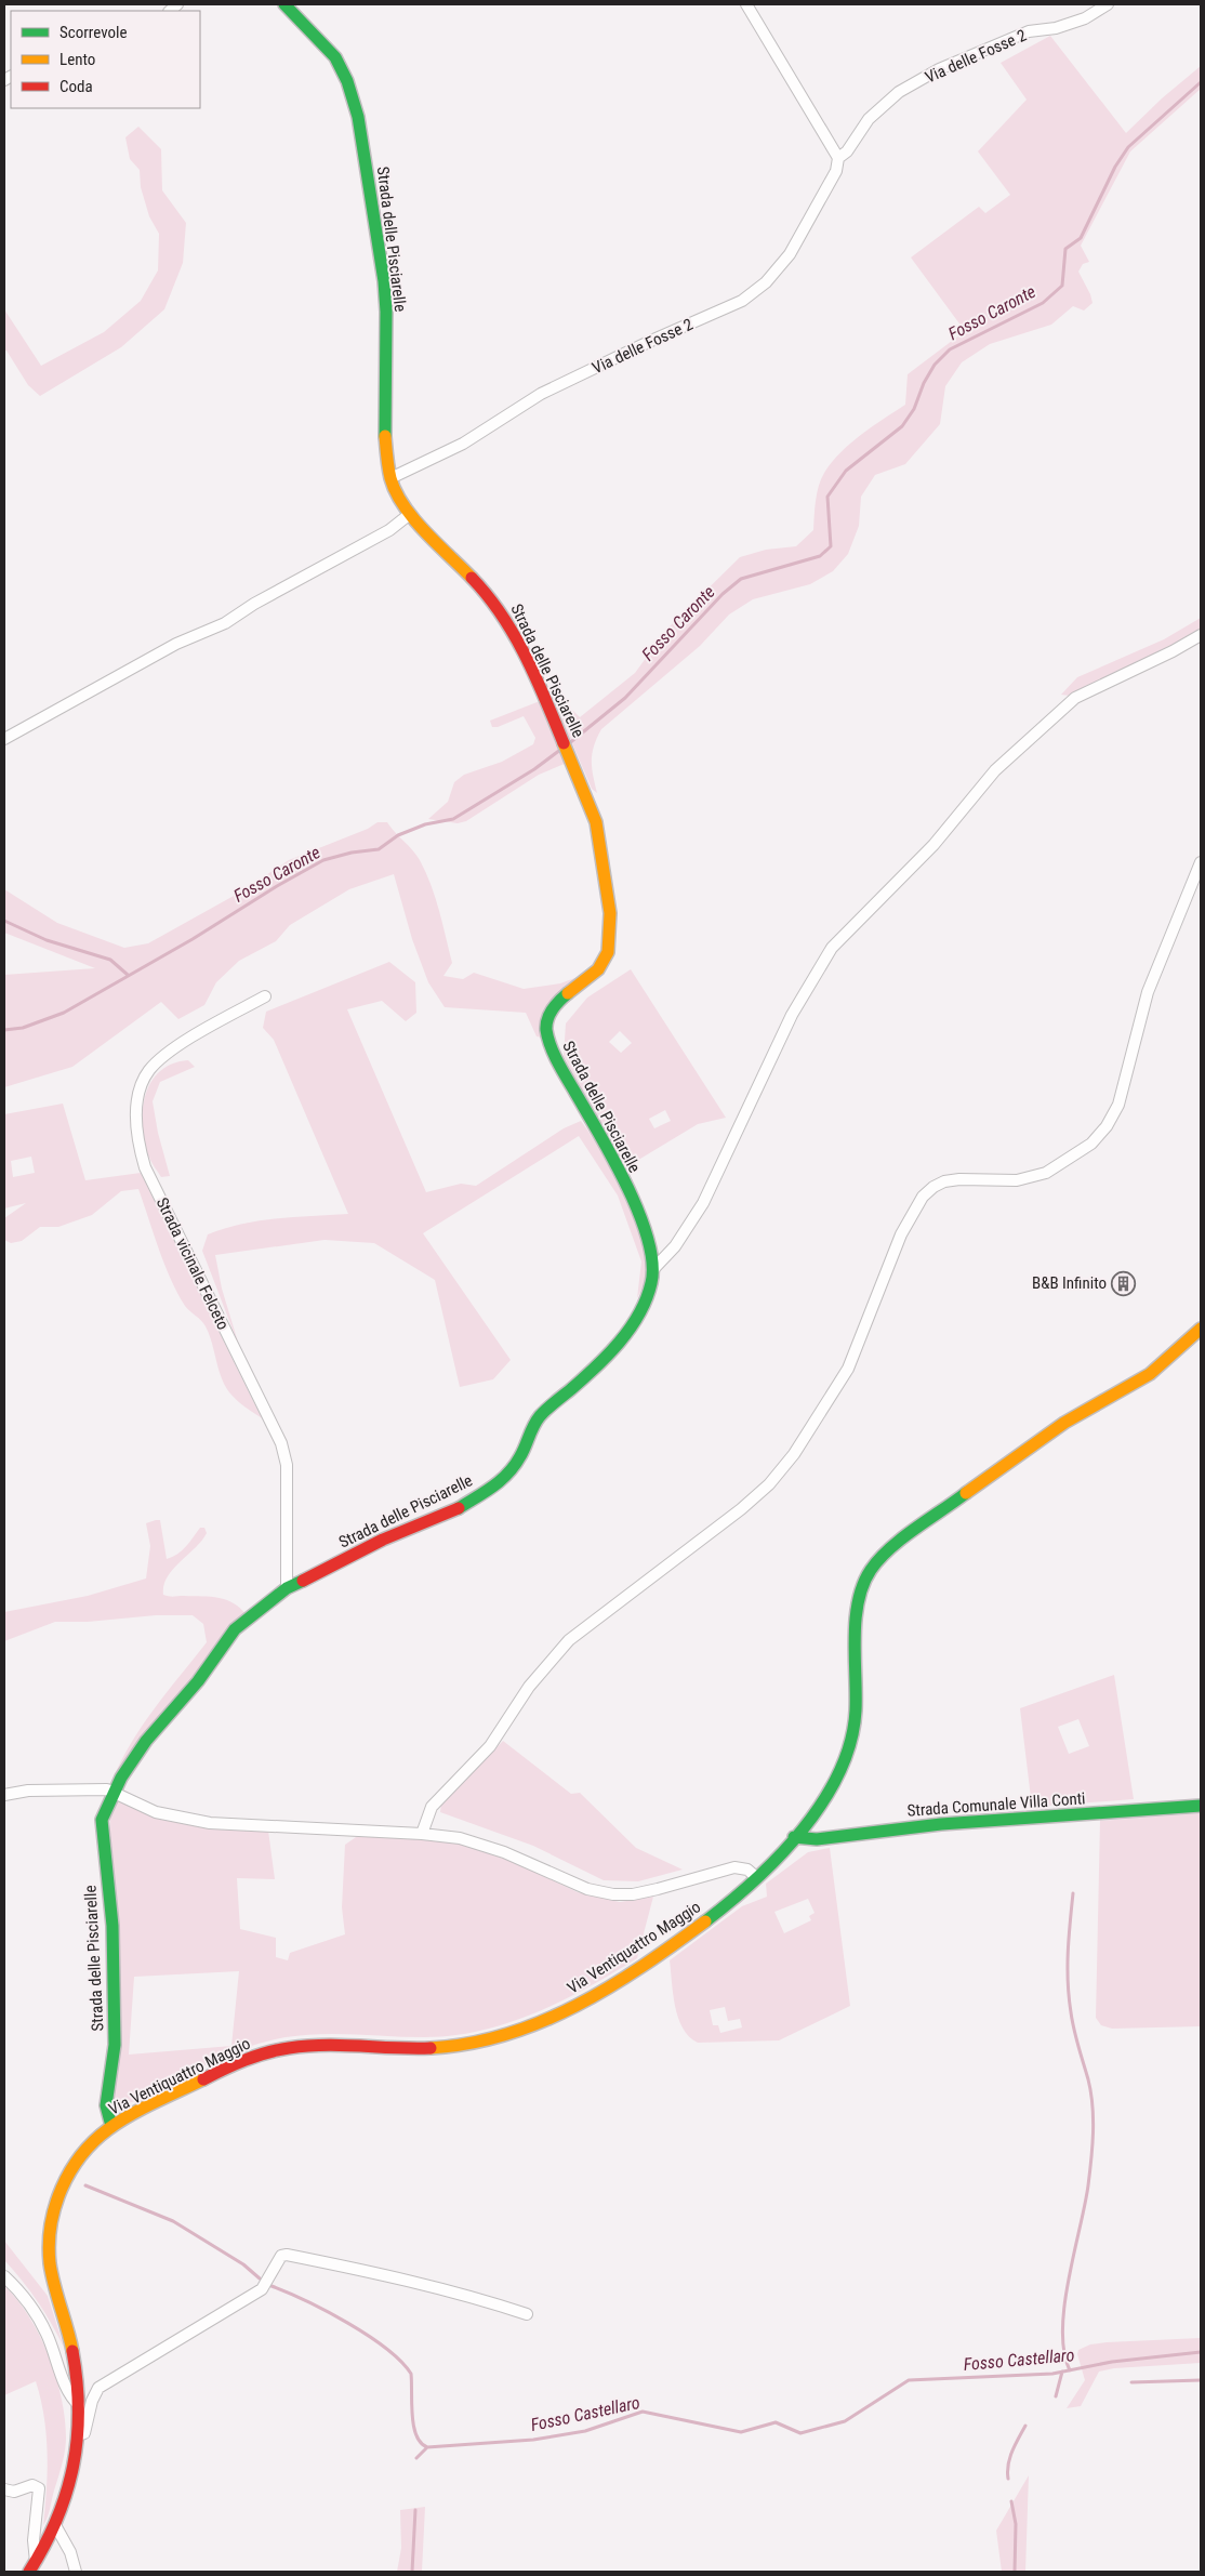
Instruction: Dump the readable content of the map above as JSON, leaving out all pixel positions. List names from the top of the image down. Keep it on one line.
{"streets":{"street":["Via delle Fosse 2","Strada delle Pisciarelle","Strada vicinale Felceto","Strada Comunale Villa Conti","Via Ventiquattro Maggio"]},"crossings":[["Via delle Fosse 2","Strada delle Pisciarelle"],["Strada delle Pisciarelle","Strada vicinale Felceto"],["Strada delle Pisciarelle","Via Ventiquattro Maggio"],["Strada Comunale Villa Conti","Via Ventiquattro Maggio"]],"water":["Fosso Caronte","Fosso Castellaro"],"places":{"building":["B&B Infinito"]},"legend":["Scorrevole","Lento","Coda"]}
